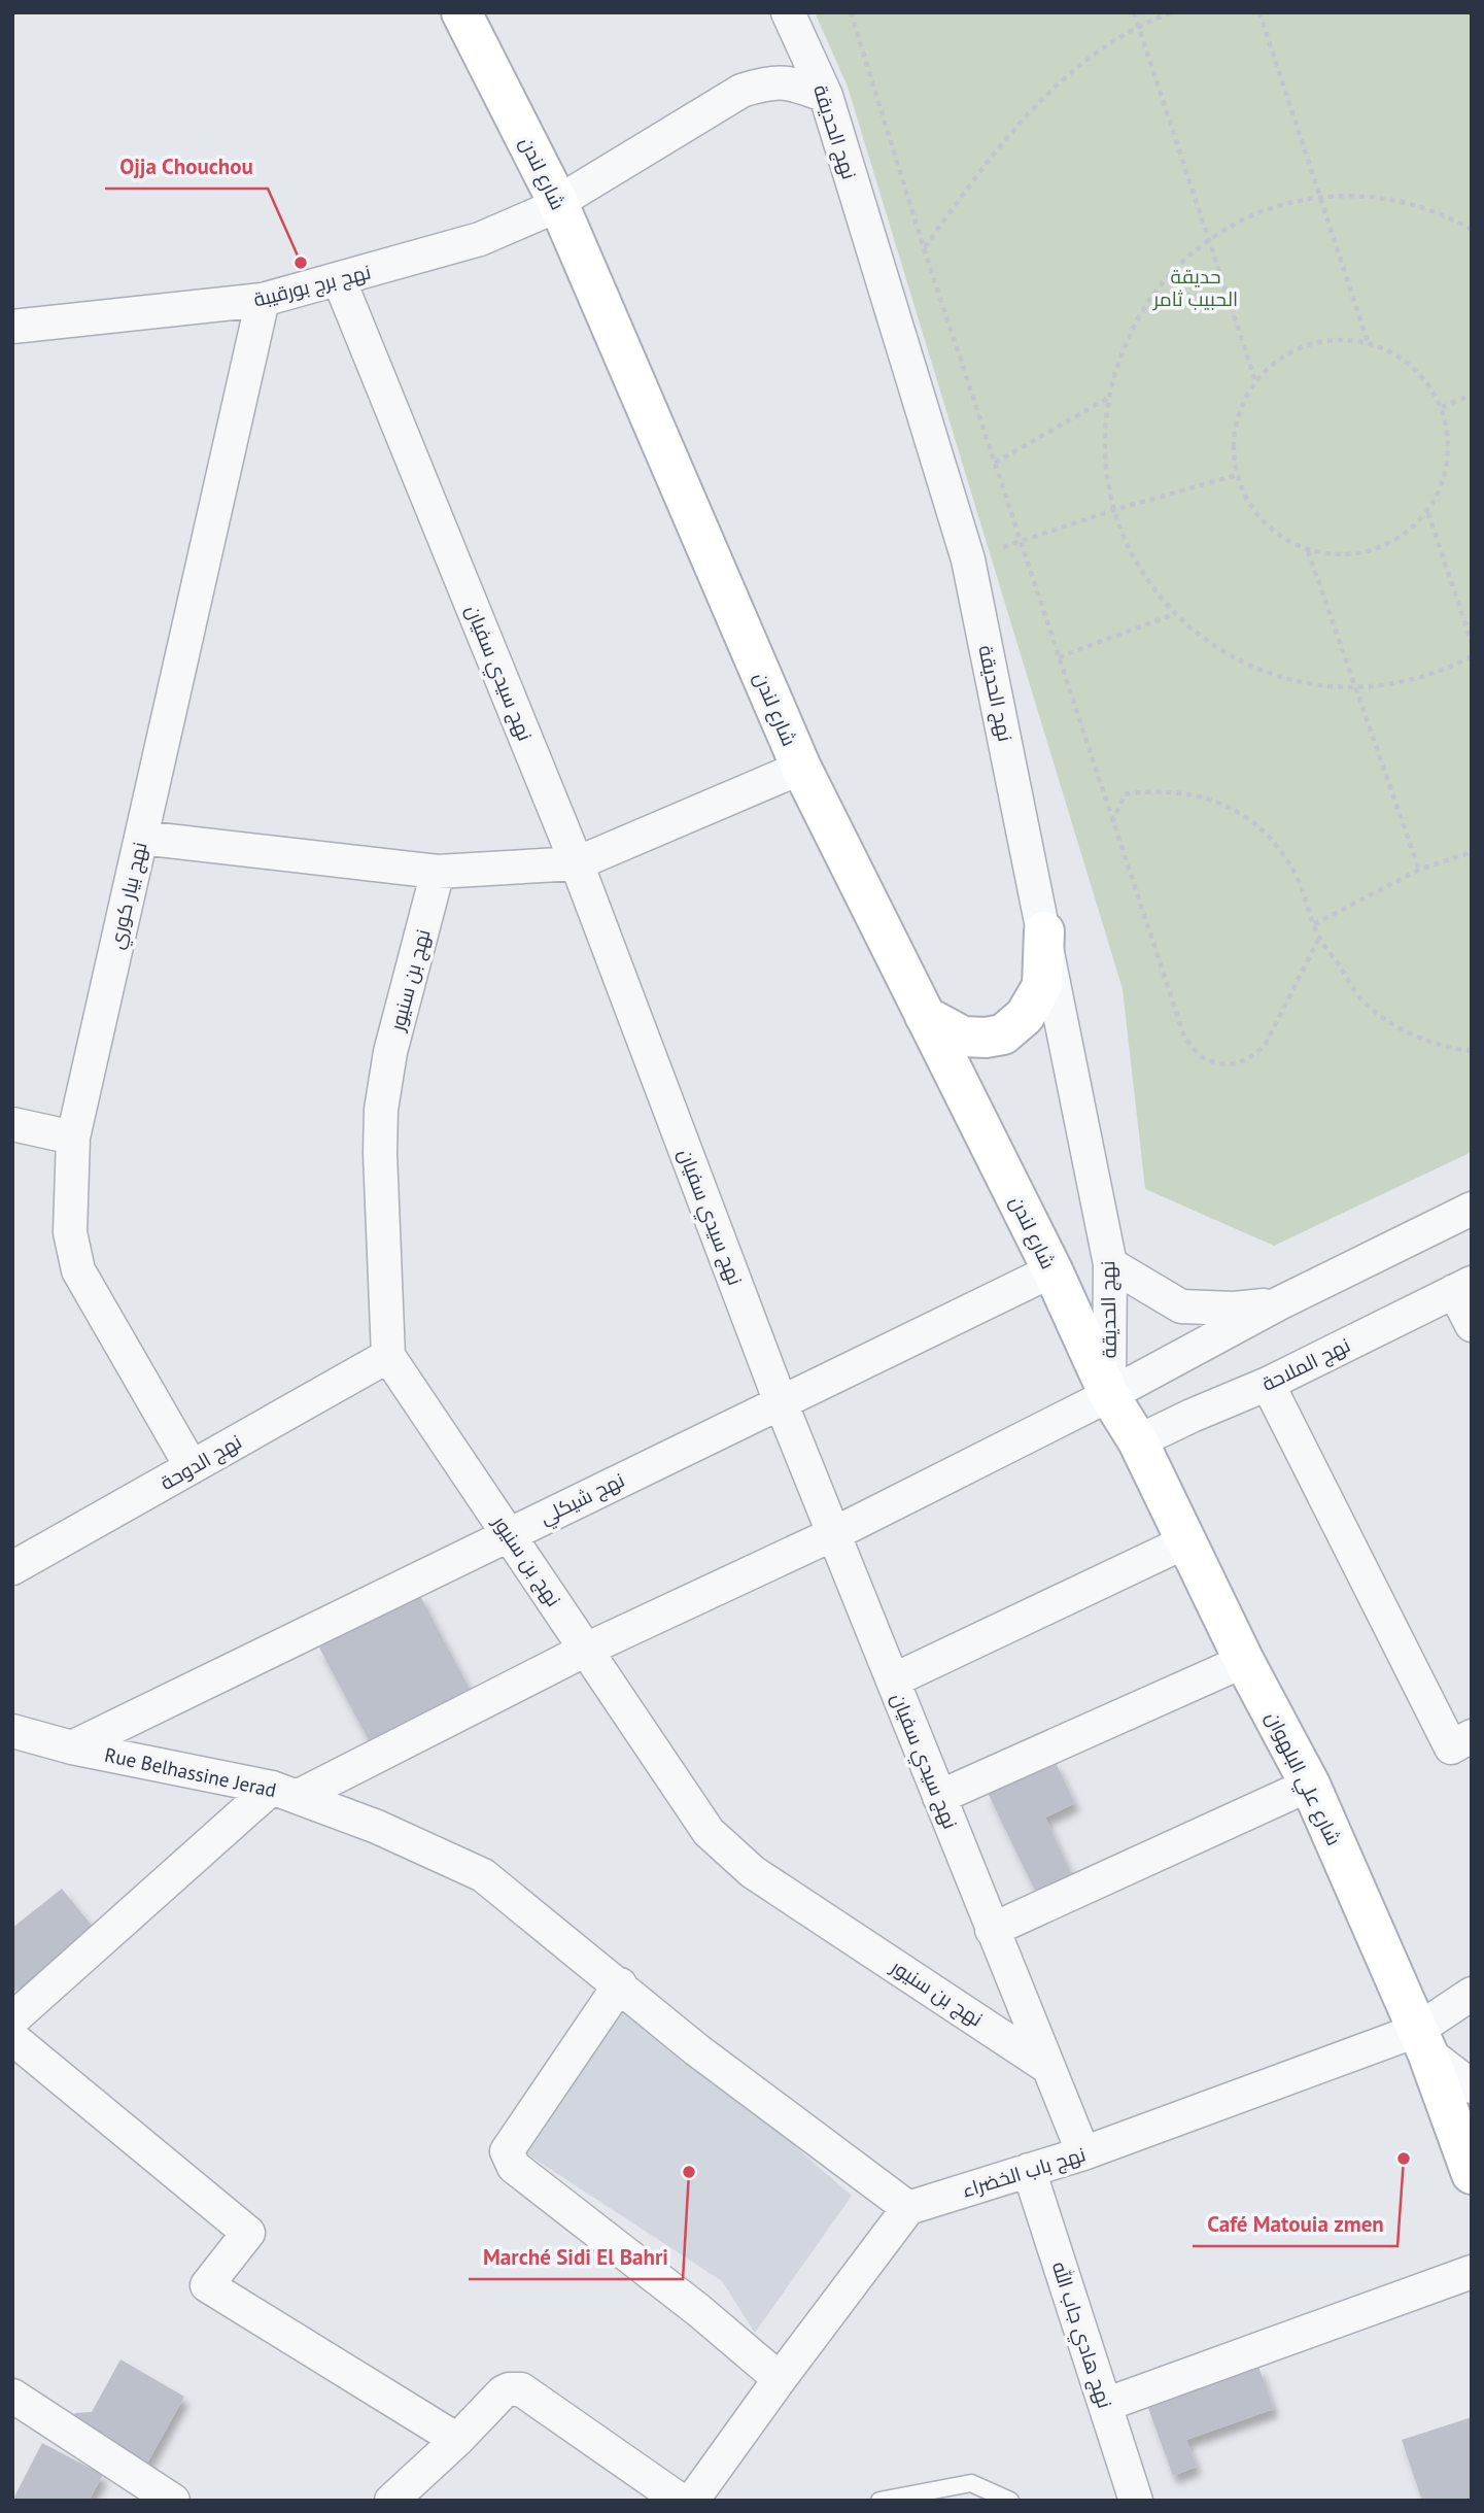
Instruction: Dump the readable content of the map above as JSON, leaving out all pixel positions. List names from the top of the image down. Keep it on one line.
{"streets":{"main road":["شارع لندن","شارع علي البلهوان"],"street":["نهج الحديقة","نهج برج بورقيبة","نهج سيدي سفيان","نهج بيار كوري","نهج بن سنيور","نهج الملاحة","نهج الدوحة","نهج شيكلي","Rue Belhassine Jerad","نهج باب الخضراء","نهج هادي جاب الله"]},"crossings":[["نهج الحديقة","شارع لندن"],["نهج الحديقة","نهج برج بورقيبة"],["نهج الحديقة","شارع علي البلهوان"],["شارع لندن","نهج برج بورقيبة"],["شارع لندن","نهج شيكلي"],["شارع لندن","شارع علي البلهوان"],["نهج برج بورقيبة","نهج سيدي سفيان"],["نهج برج بورقيبة","نهج بيار كوري"],["نهج سيدي سفيان","نهج بن سنيور"],["نهج سيدي سفيان","نهج شيكلي"],["نهج سيدي سفيان","نهج باب الخضراء"],["نهج بيار كوري","نهج الدوحة"],["نهج بن سنيور","نهج الدوحة"],["نهج بن سنيور","نهج شيكلي"],["نهج الملاحة","شارع علي البلهوان"],["نهج شيكلي","Rue Belhassine Jerad"],["Rue Belhassine Jerad","نهج باب الخضراء"],["شارع علي البلهوان","نهج باب الخضراء"],["نهج باب الخضراء","نهج هادي جاب الله"]],"parks":["حديقة الحبيب ثامر"],"places":["Ojja Chouchou","Café Matouia zmen","Marché Sidi El Bahri"]}
